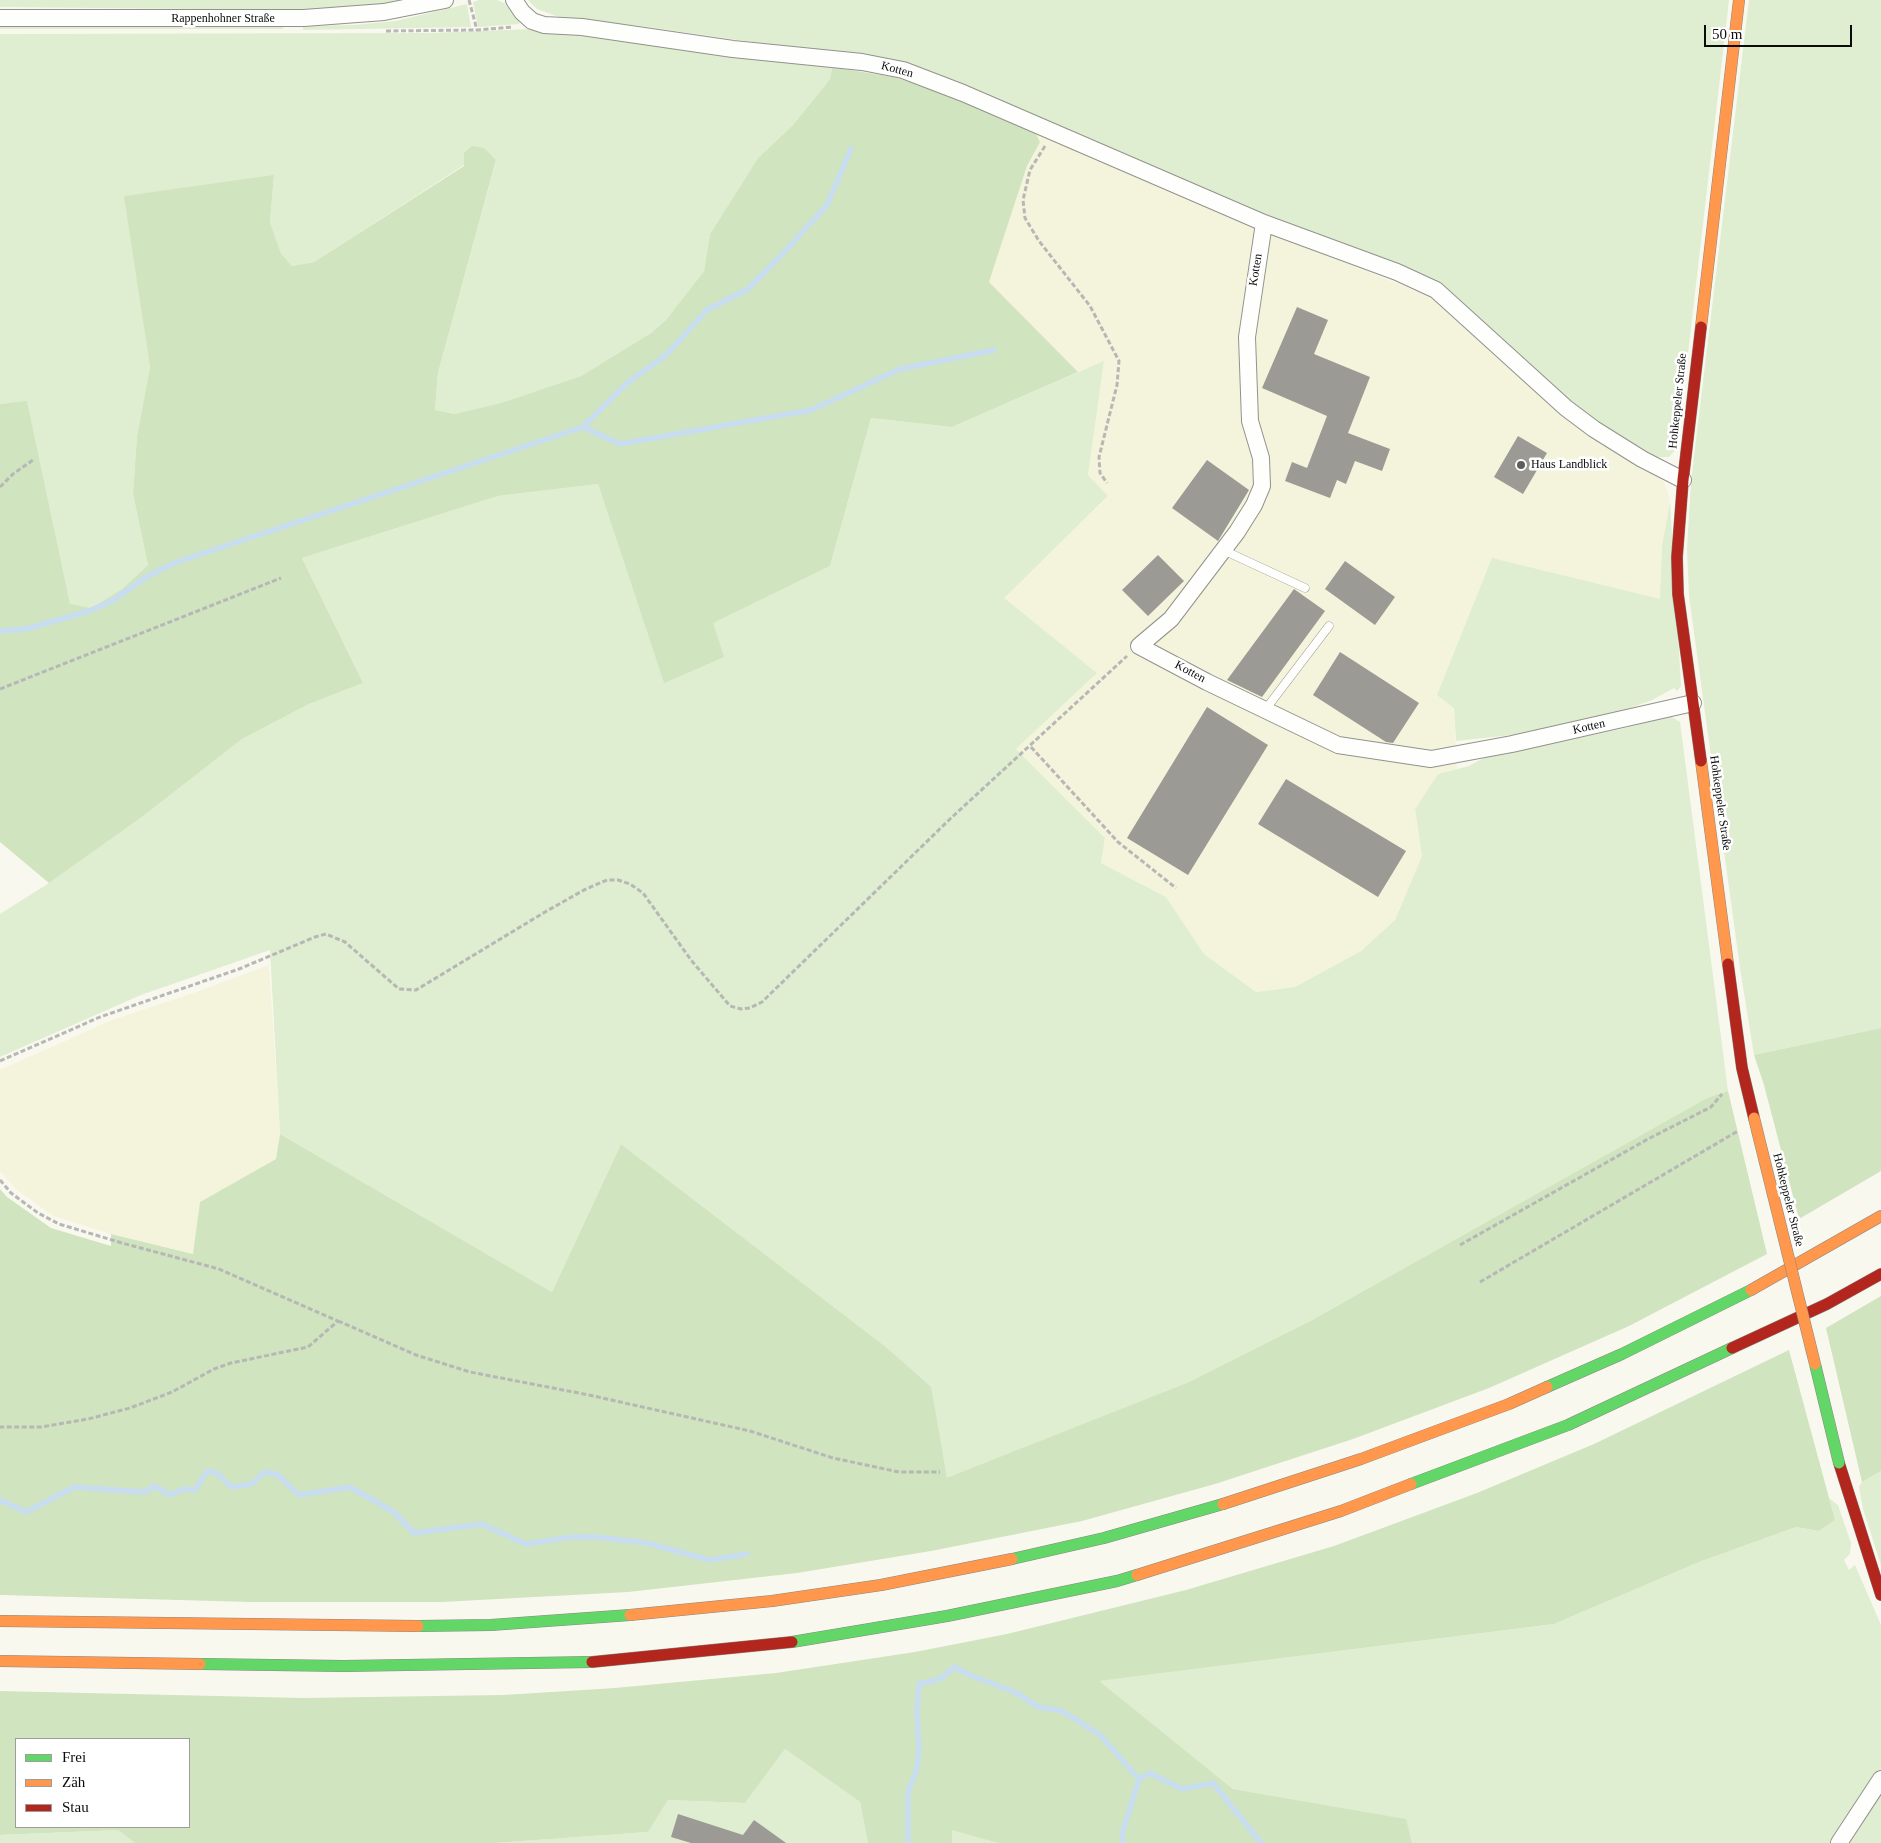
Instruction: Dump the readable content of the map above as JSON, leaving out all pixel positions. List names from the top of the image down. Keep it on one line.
{"streets":{"main road":["Hohkeppeler Straße"],"street":["Rappenhohner Straße","Kotten"]},"crossings":[["Kotten","Hohkeppeler Straße"]],"places":["Haus Landblick"],"legend":["Frei","Zäh","Stau"],"scale_bar":"50 m"}
